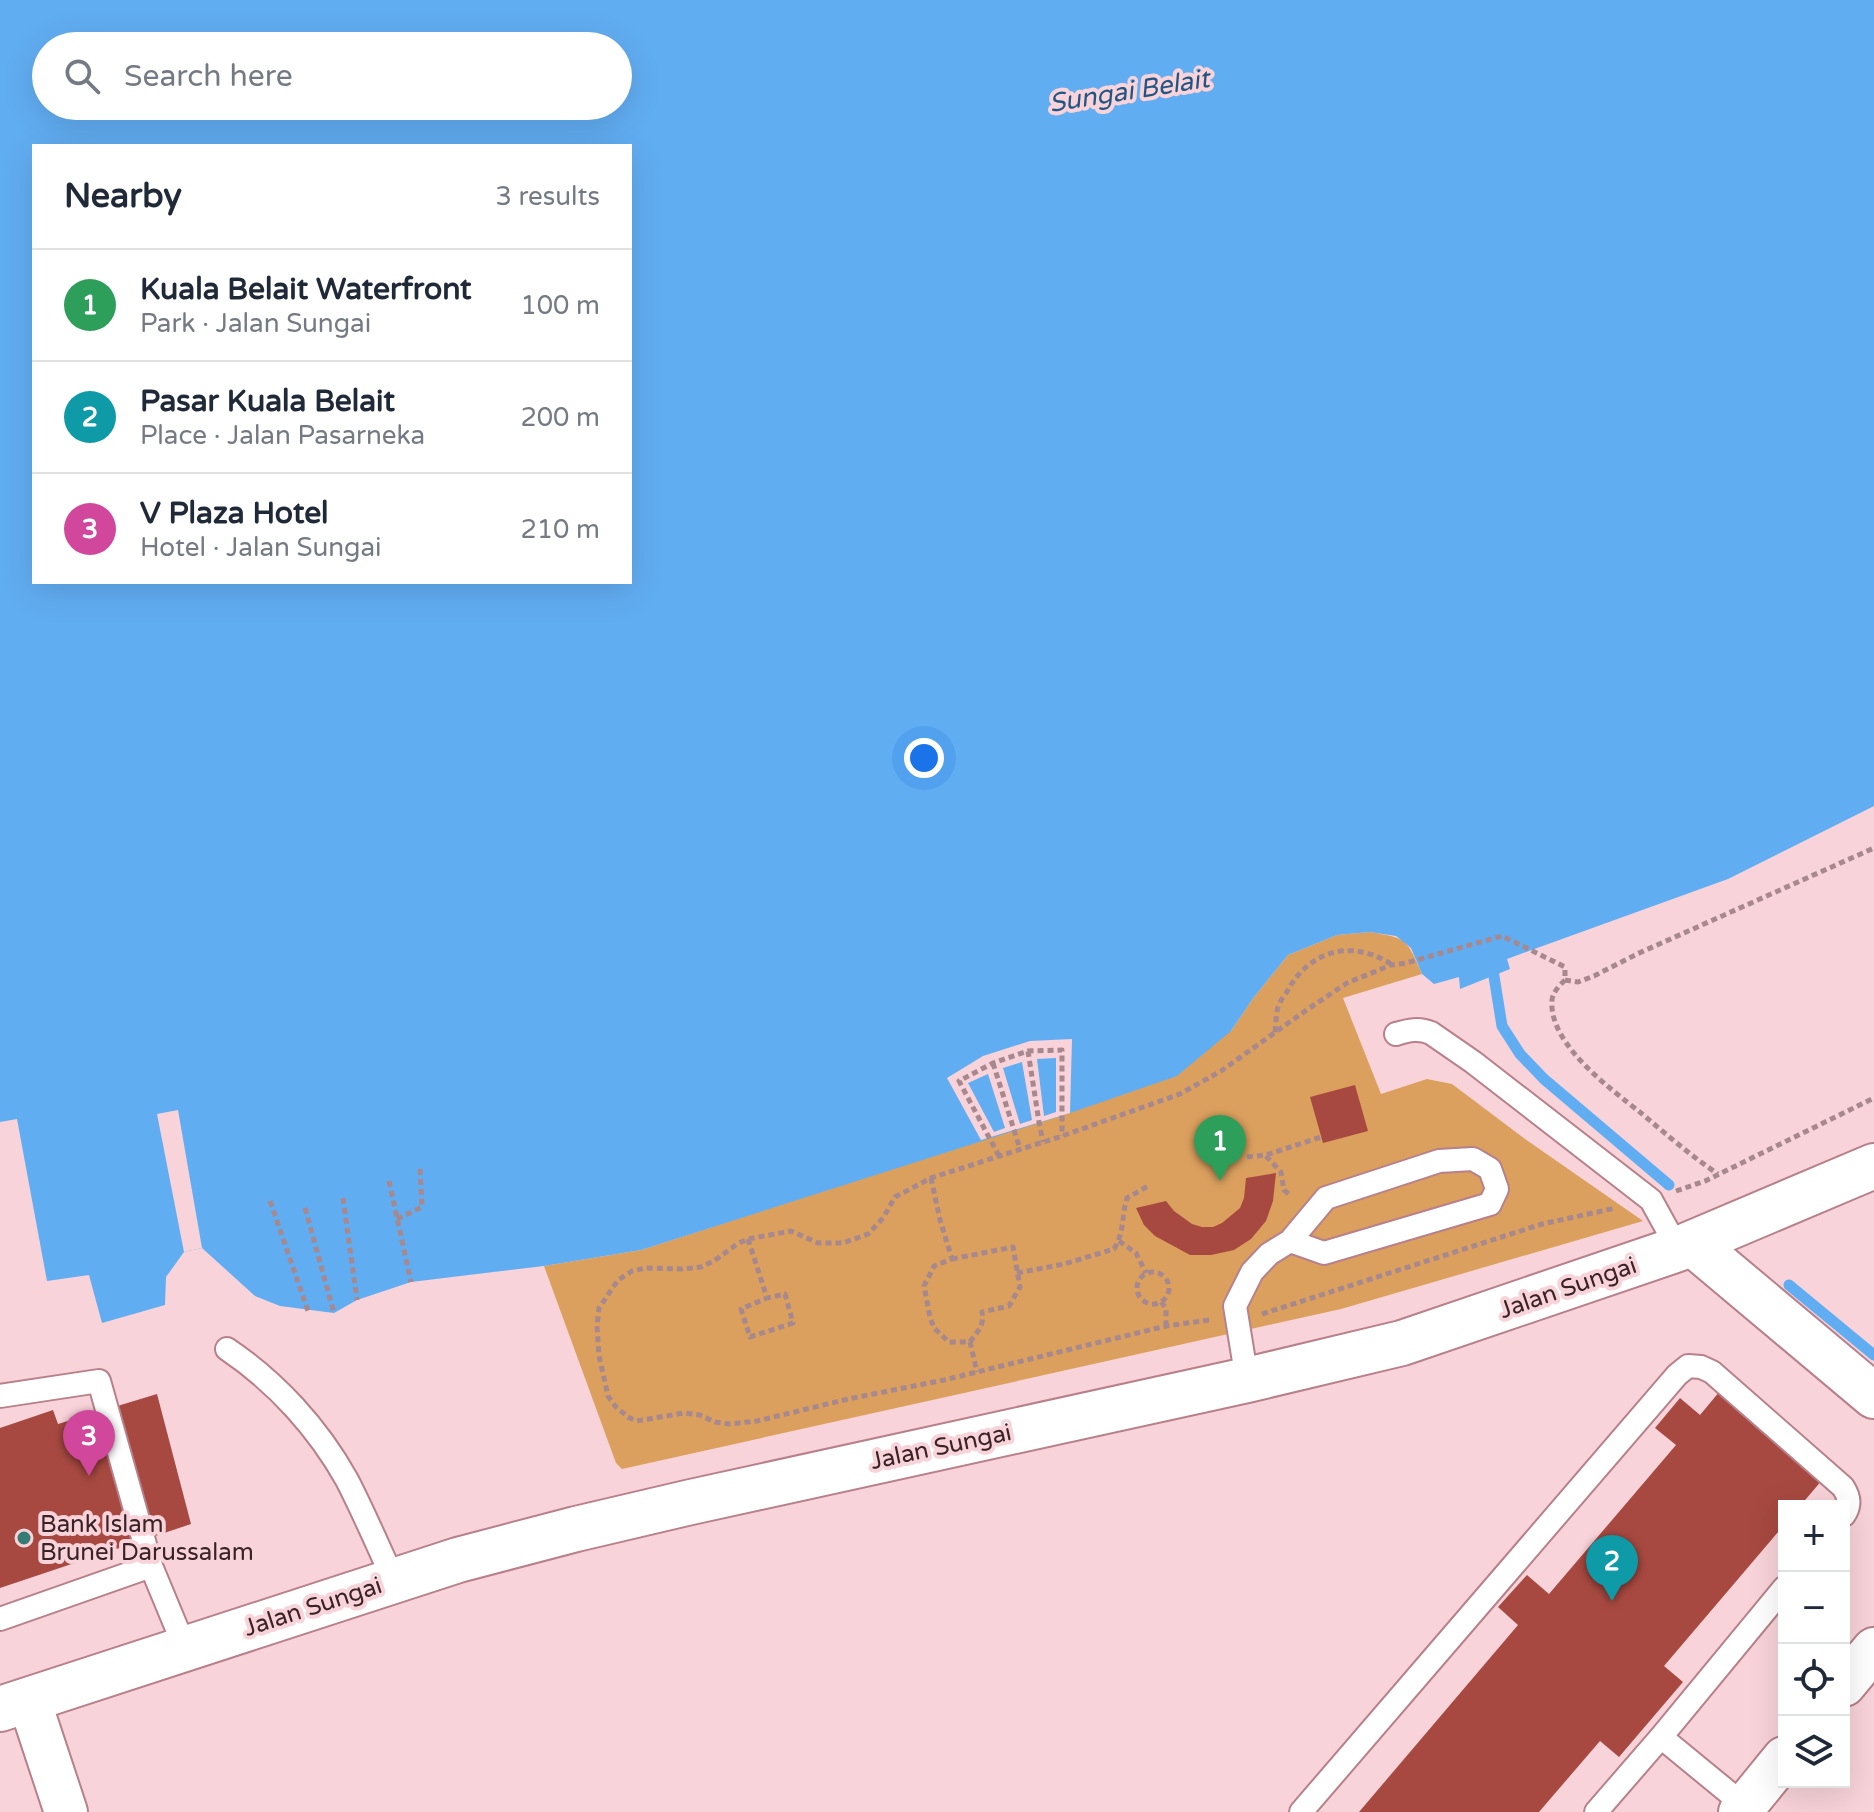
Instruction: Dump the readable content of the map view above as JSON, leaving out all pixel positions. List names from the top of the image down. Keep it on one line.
{"streets":{"main road":["Jalan Sungai"]},"water":["Sungai Belait"],"places":["Bank Islam Brunei Darussalam"],"page":{"search":"Search here","heading":["Nearby","3 results"],"list":[{"mark":"1","name":"Kuala Belait Waterfront","note":"Park · Jalan Sungai","value":"100 m"},{"mark":"2","name":"Pasar Kuala Belait","note":"Place · Jalan Pasarneka","value":"200 m"},{"mark":"3","name":"V Plaza Hotel","note":"Hotel · Jalan Sungai","value":"210 m"}],"pins":["1","3","2"],"map_buttons":["+","−"]}}
